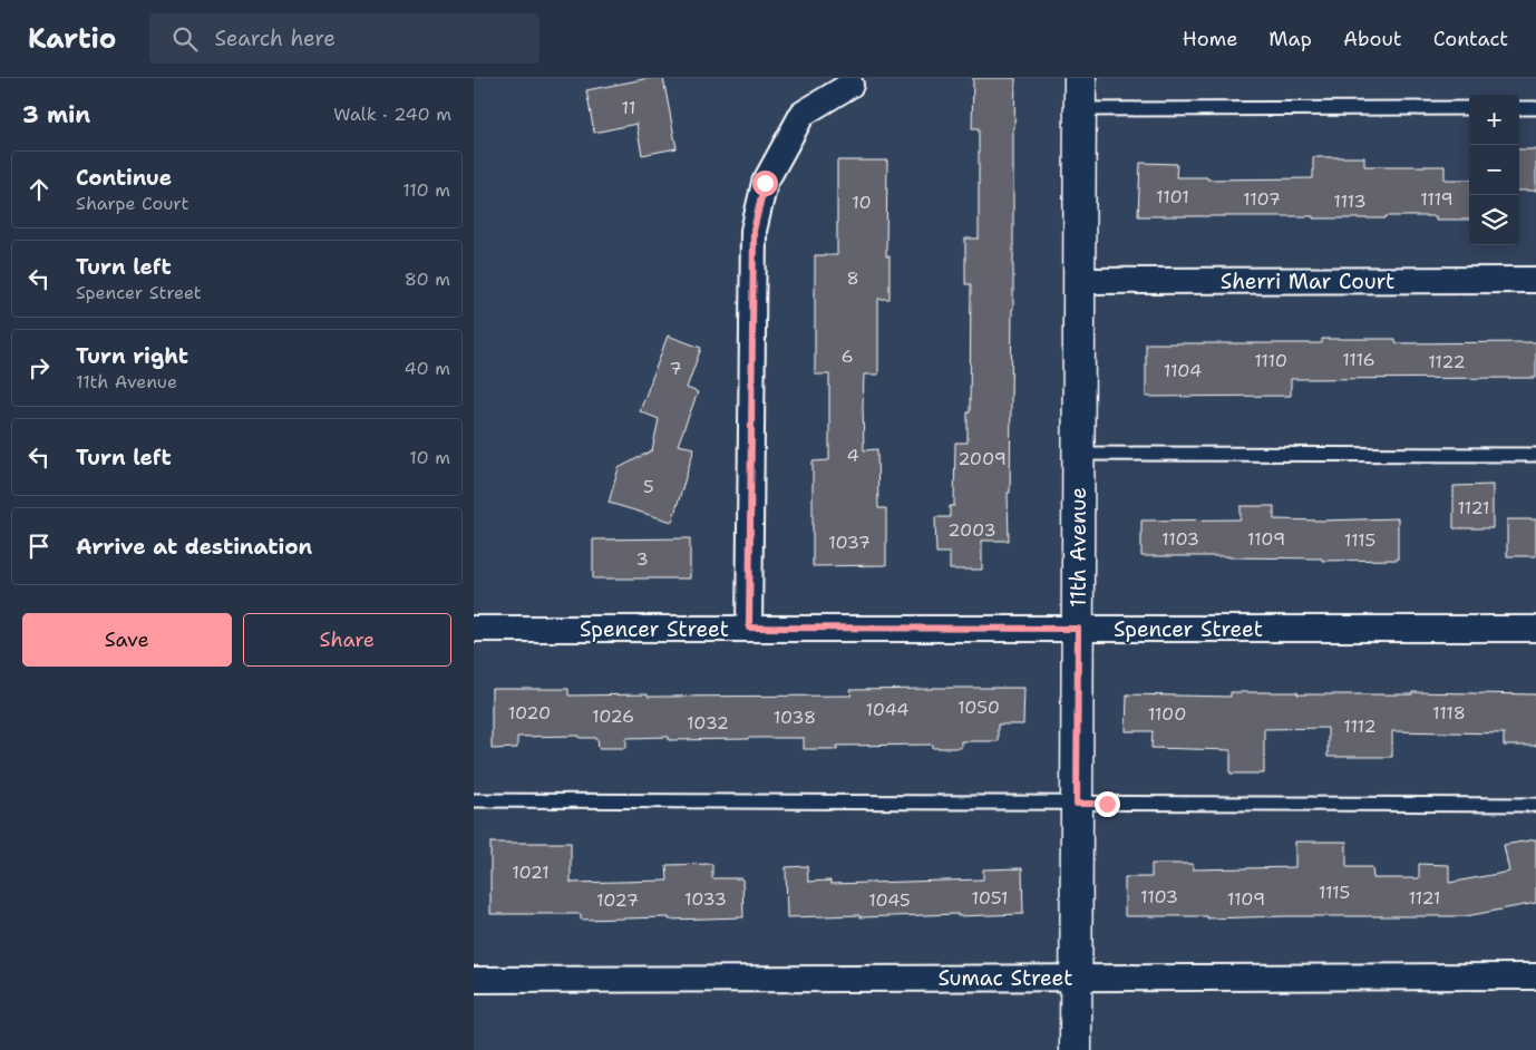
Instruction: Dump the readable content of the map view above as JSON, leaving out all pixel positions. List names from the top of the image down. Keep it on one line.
{"streets":{"street":["Sherri Mar Court","11th Avenue","Spencer Street","Sumac Street"]},"crossings":[["Sherri Mar Court","11th Avenue"],["11th Avenue","Spencer Street"],["11th Avenue","Sumac Street"]],"house_numbers":["11","1101","1107","1119","1113","10","8","6","1116","1110","1122","7","1104","4","2009","5","1121","2003","1103","1109","1115","1037","3","1050","1044","1020","1118","1100","1026","1038","1032","1112","1021","1115","1103","1051","1121","1033","1109","1027","1045"],"page":{"header":"Kartio","search":"Search here","nav":["Home","Map","About","Contact"],"heading":["3 min","Walk · 240 m"],"map_buttons":["+","−"],"list":[["Continue","Sharpe Court","110 m"],["Turn left","Spencer Street","80 m"],["Turn right","11th Avenue","40 m"],["Turn left","10 m"],"Arrive at destination"],"buttons":["Save","Share"]}}
